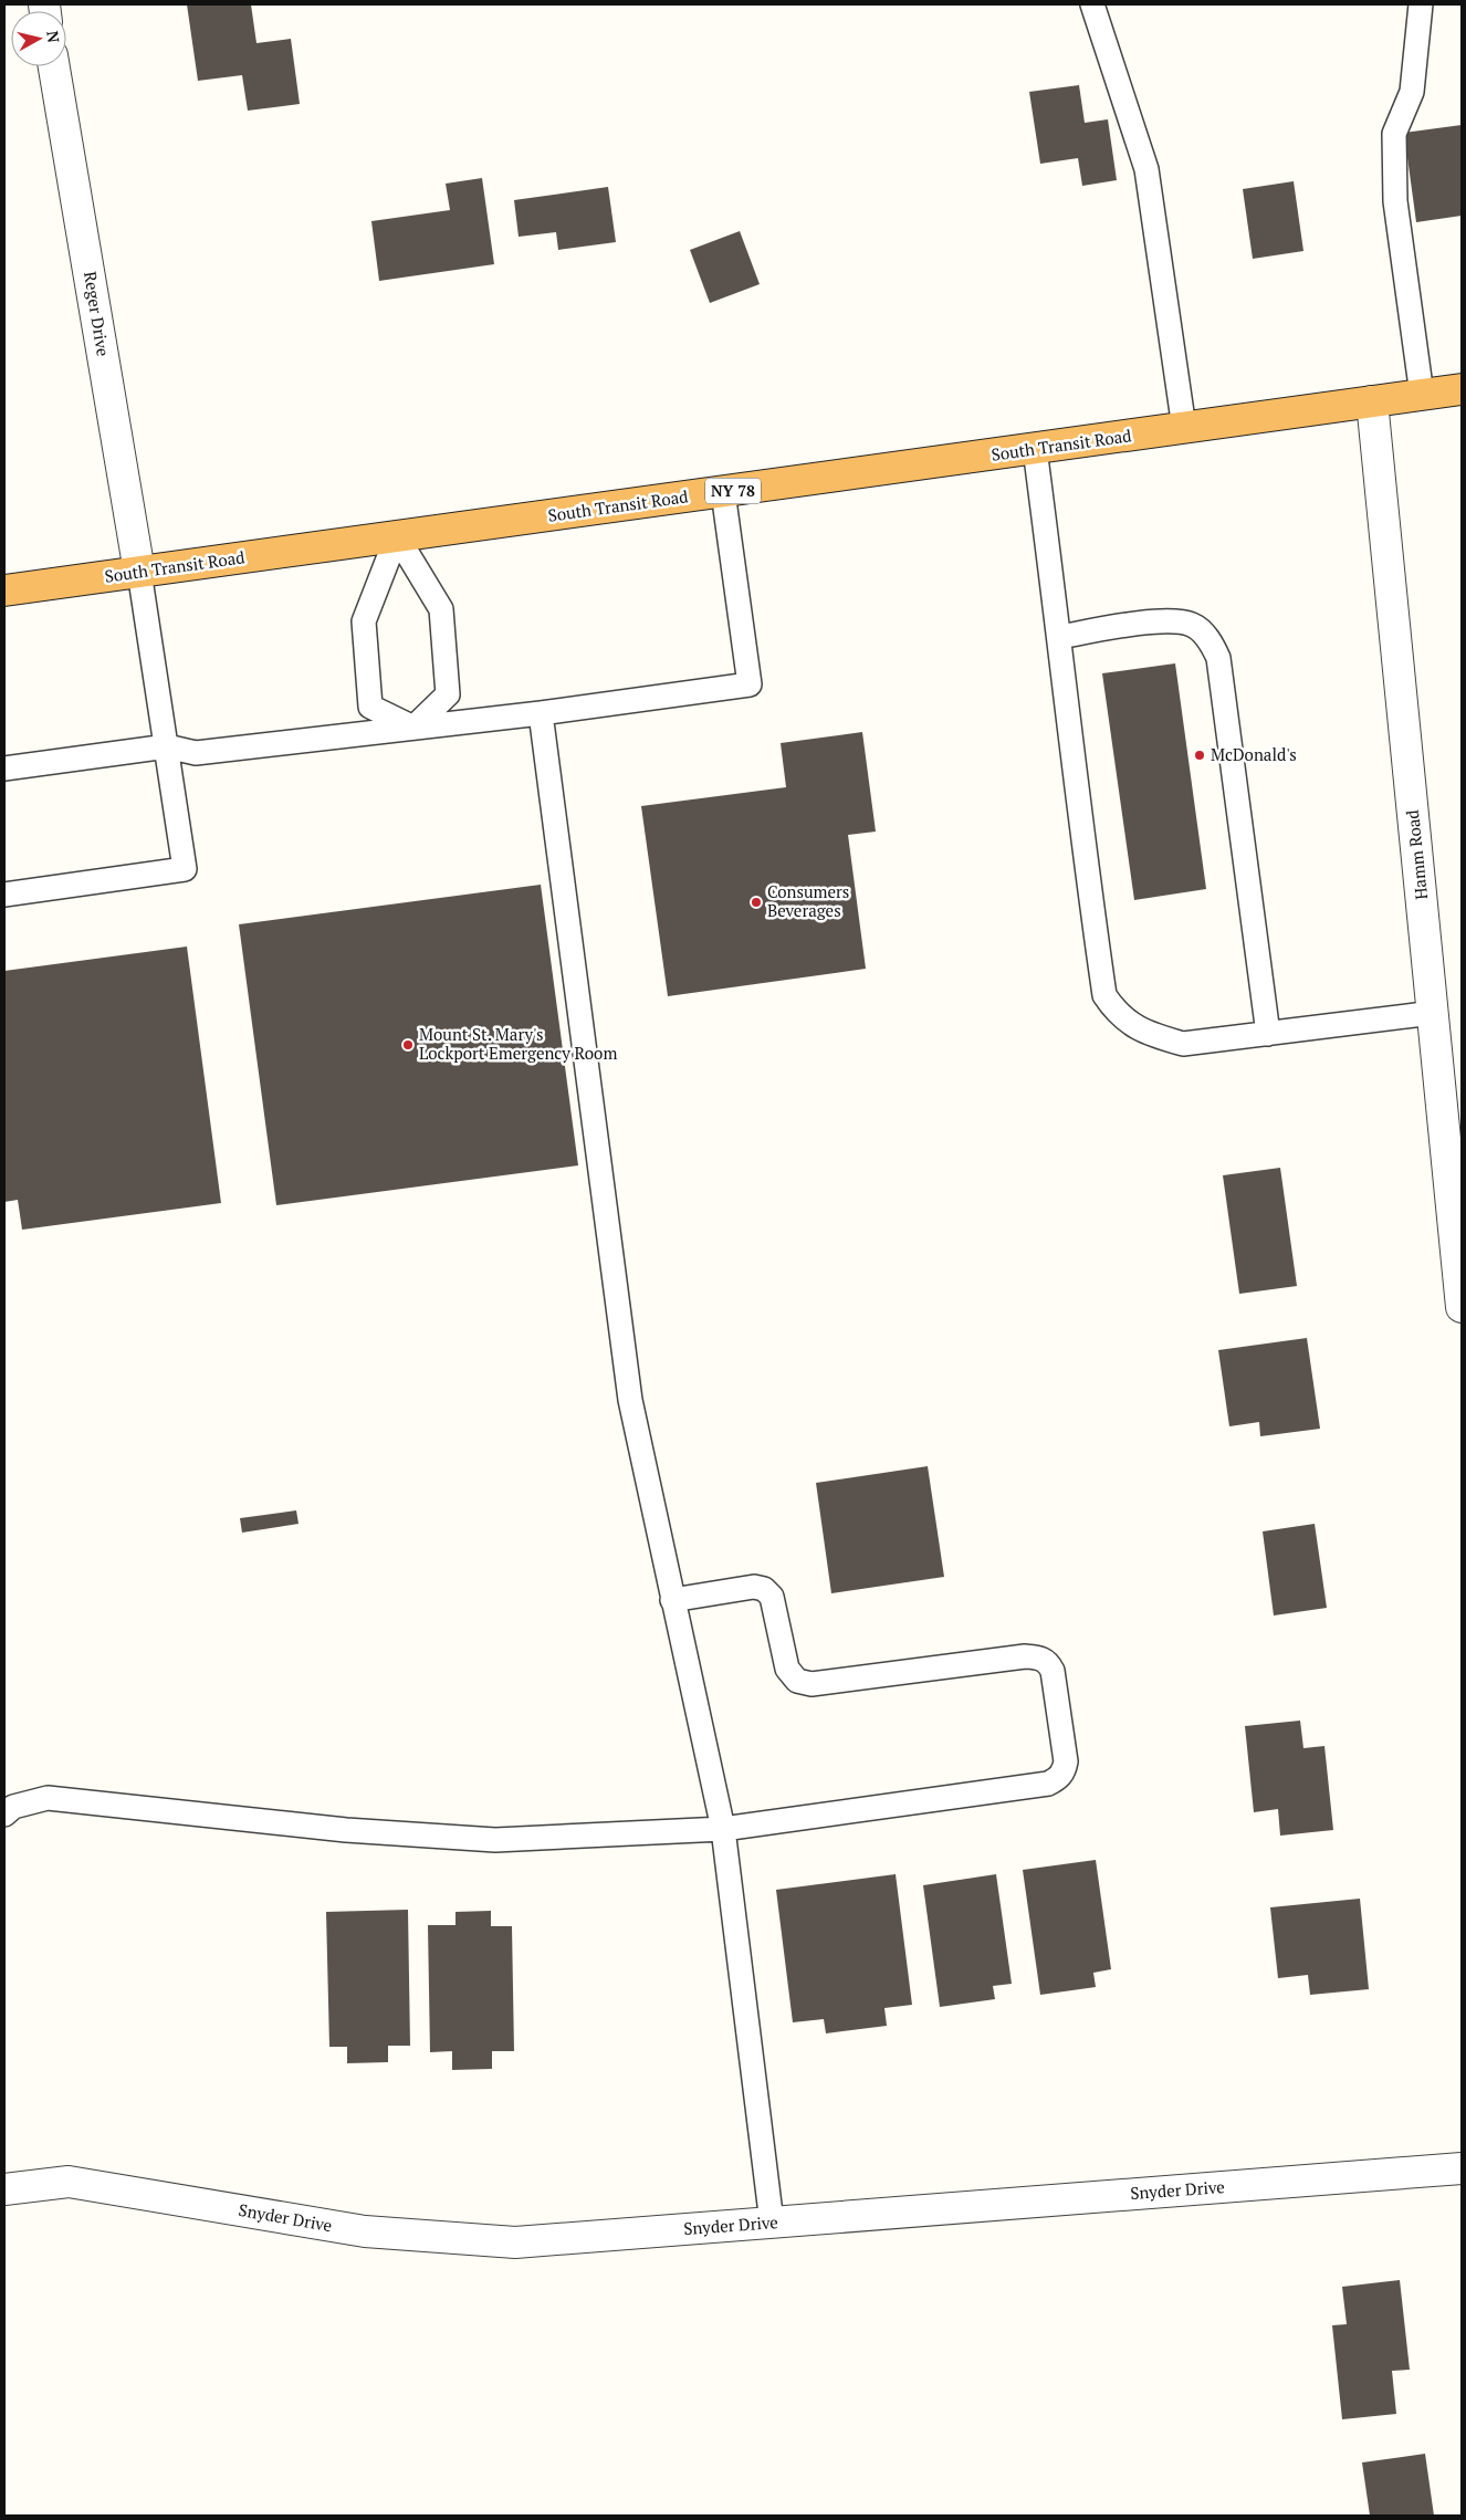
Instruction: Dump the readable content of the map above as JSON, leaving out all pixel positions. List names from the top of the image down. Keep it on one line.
{"streets":{"highway":["South Transit Road","NY 78"],"street":["Reger Drive","Hamm Road","Snyder Drive"]},"crossings":[["Reger Drive","South Transit Road"],["South Transit Road","Hamm Road"]],"places":["McDonald's","Consumers Beverages","Mount St. Mary's Lockport Emergency Room"],"north":"right"}
